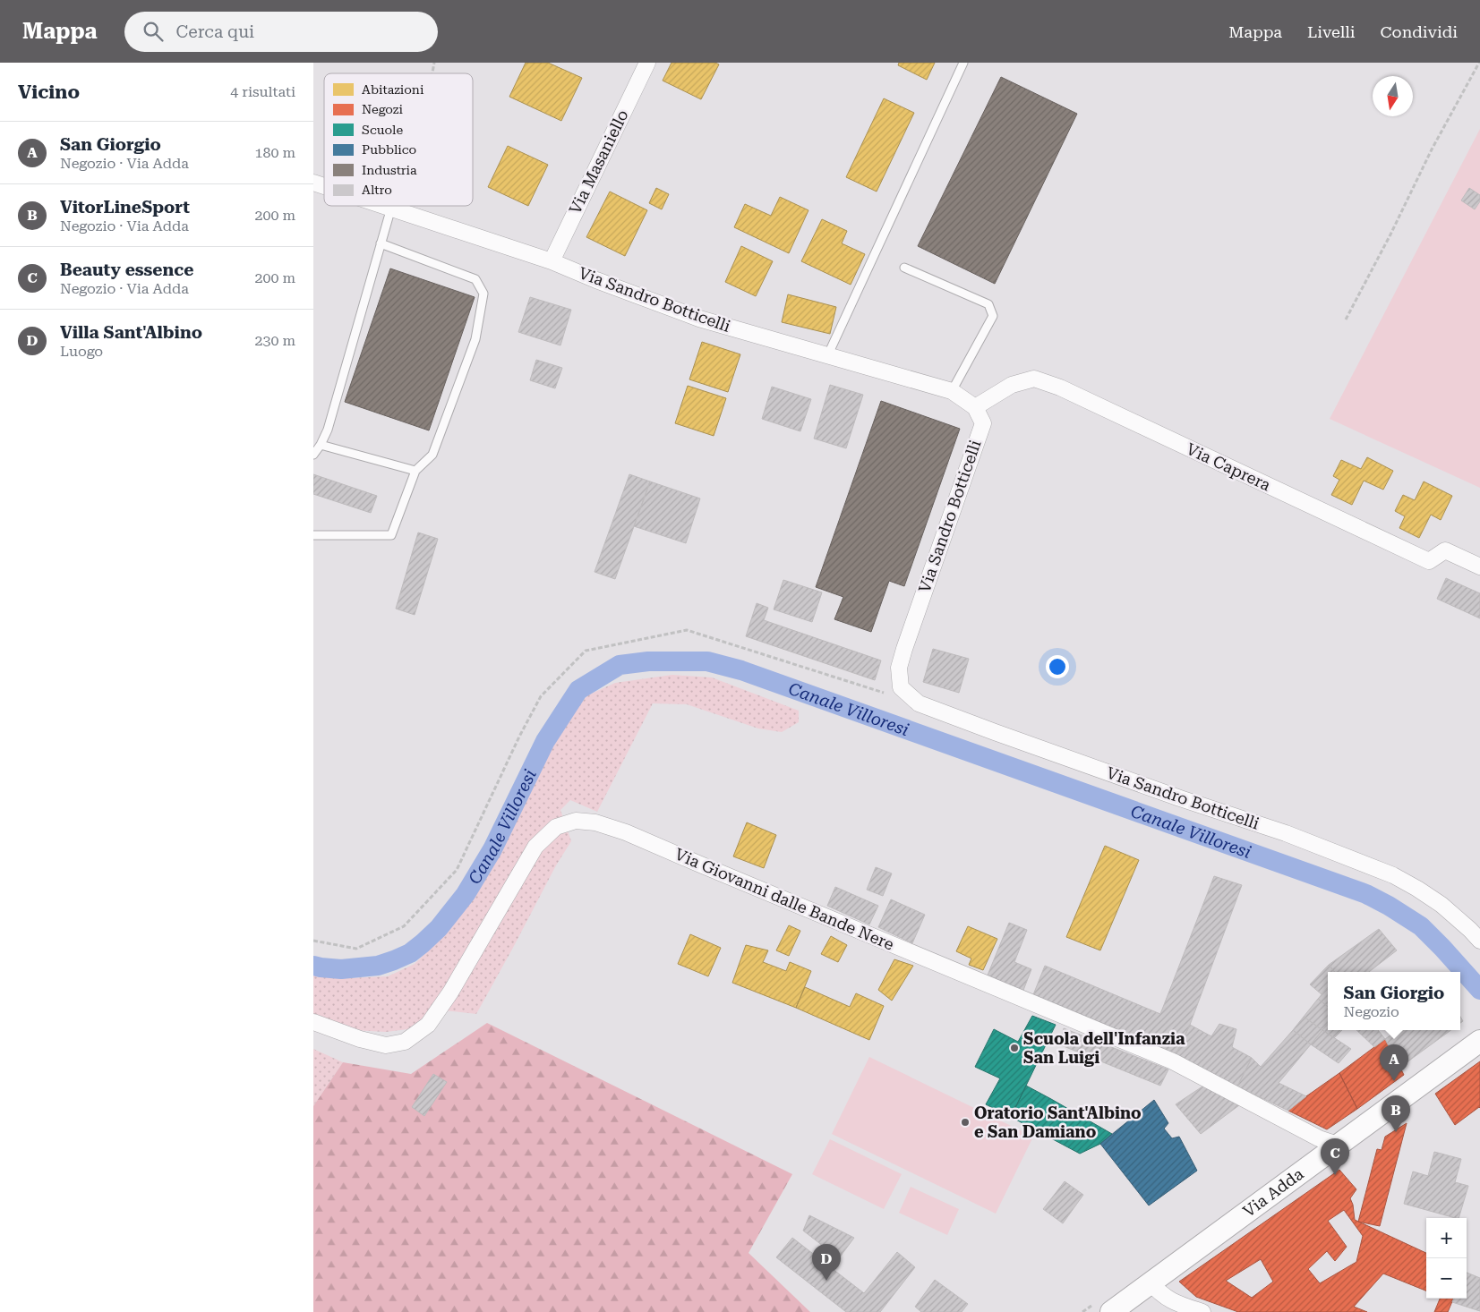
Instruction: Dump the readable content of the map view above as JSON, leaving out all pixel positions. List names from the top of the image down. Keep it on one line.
{"streets":{"main road":["Via Adda"],"street":["Via Masaniello","Via Sandro Botticelli","Via Caprera","Via Giovanni dalle Bande Nere"]},"crossings":[["Via Masaniello","Via Sandro Botticelli"],["Via Sandro Botticelli","Via Caprera"],["Via Giovanni dalle Bande Nere","Via Adda"]],"water":["Canale Villoresi"],"places":["Scuola dell'Infanzia San Luigi","Oratorio Sant'Albino e San Damiano"],"legend":["Abitazioni","Negozi","Scuole","Pubblico","Industria","Altro"],"north":"bottom","page":{"header":"Mappa","search":"Cerca qui","nav":["Mappa","Livelli","Condividi"],"heading":["Vicino","4 risultati"],"list":[{"mark":"A","name":"San Giorgio","note":"Negozio · Via Adda","value":"180 m"},{"mark":"B","name":"VitorLineSport","note":"Negozio · Via Adda","value":"200 m"},{"mark":"C","name":"Beauty essence","note":"Negozio · Via Adda","value":"200 m"},{"mark":"D","name":"Villa Sant'Albino","note":"Luogo","value":"230 m"}],"popup":["San Giorgio","Negozio"],"pins":["A","B","C","D"],"map_buttons":["+","−"]}}
